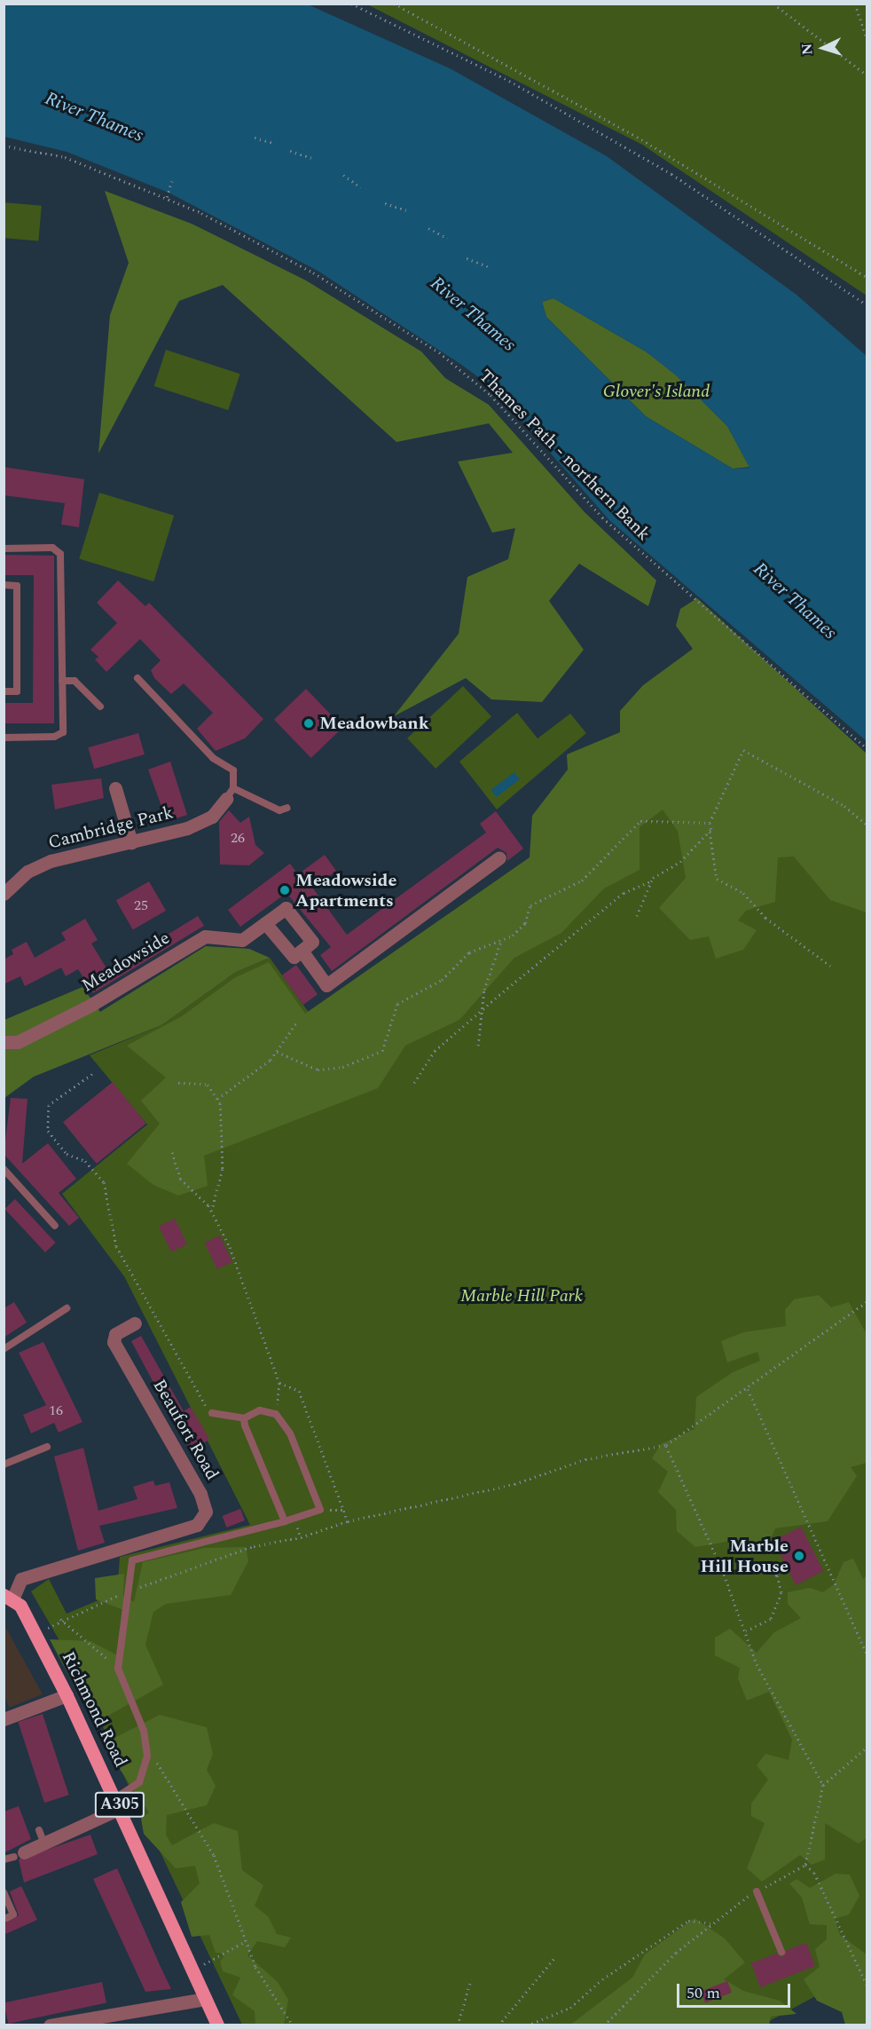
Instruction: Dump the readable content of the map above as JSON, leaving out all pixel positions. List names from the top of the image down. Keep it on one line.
{"streets":{"main road":["Richmond Road","A305"],"street":["Cambridge Park","Meadowside","Beaufort Road"],"path":["Thames Path - northern Bank"]},"crossings":[["Beaufort Road","Richmond Road"]],"water":["River Thames"],"parks":["Glover's Island","Marble Hill Park"],"places":["Meadowbank","Meadowside Apartments","Marble Hill House"],"house_numbers":["26","25","16"],"scale_bar":"50 m","north":"left"}
